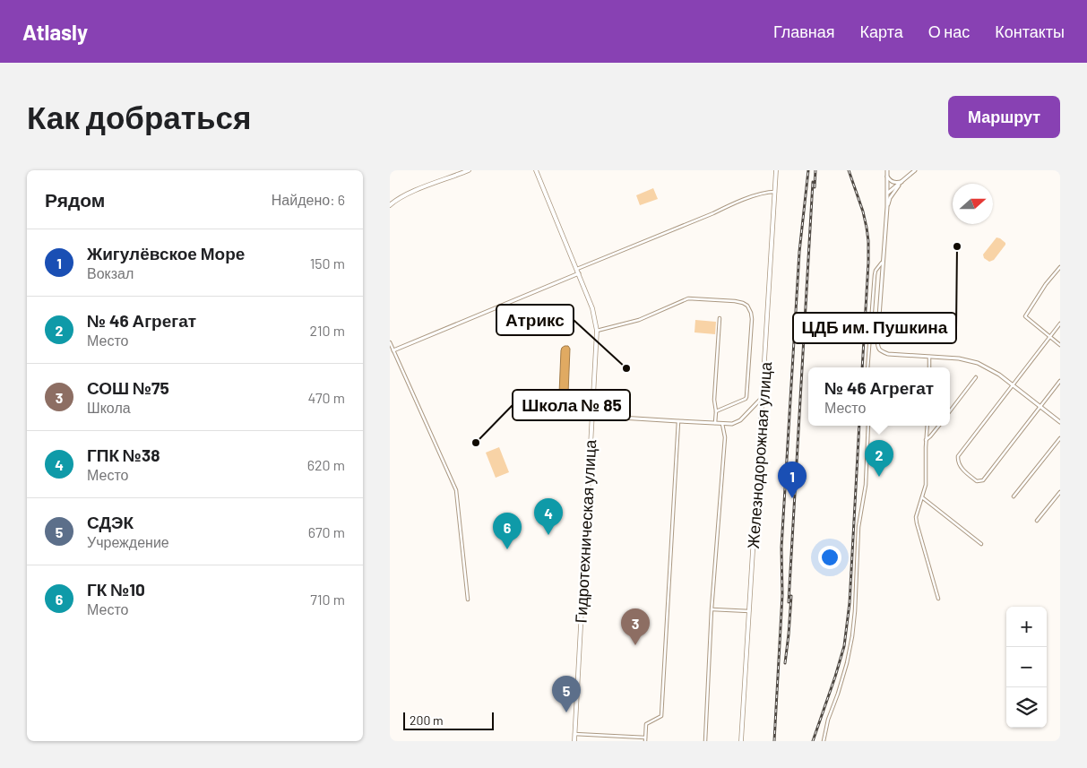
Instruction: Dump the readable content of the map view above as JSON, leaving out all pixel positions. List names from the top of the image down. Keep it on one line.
{"streets":{"main road":["Железнодорожная улица","Гидротехническая улица"]},"places":["ЦДБ им. Пушкина","Атрикс","Школа № 85"],"scale_bar":"200 m","north":"right","page":{"header":"Atlasly","nav":["Главная","Карта","О нас","Контакты"],"buttons":"Маршрут","title":"Как добраться","heading":["Рядом","Найдено: 6"],"list":[{"mark":"1","name":"Жигулёвское Море","note":"Вокзал","value":"150 m"},{"mark":"2","name":"№ 46 Агрегат","note":"Место","value":"210 m"},{"mark":"3","name":"СОШ №75","note":"Школа","value":"470 m"},{"mark":"4","name":"ГПК №38","note":"Место","value":"620 m"},{"mark":"5","name":"СДЭК","note":"Учреждение","value":"670 m"},{"mark":"6","name":"ГК №10","note":"Место","value":"710 m"}],"popup":["№ 46 Агрегат","Место"],"pins":["2","1","4","6","3","5"],"map_buttons":["+","−"],"scale":"200 m"}}
